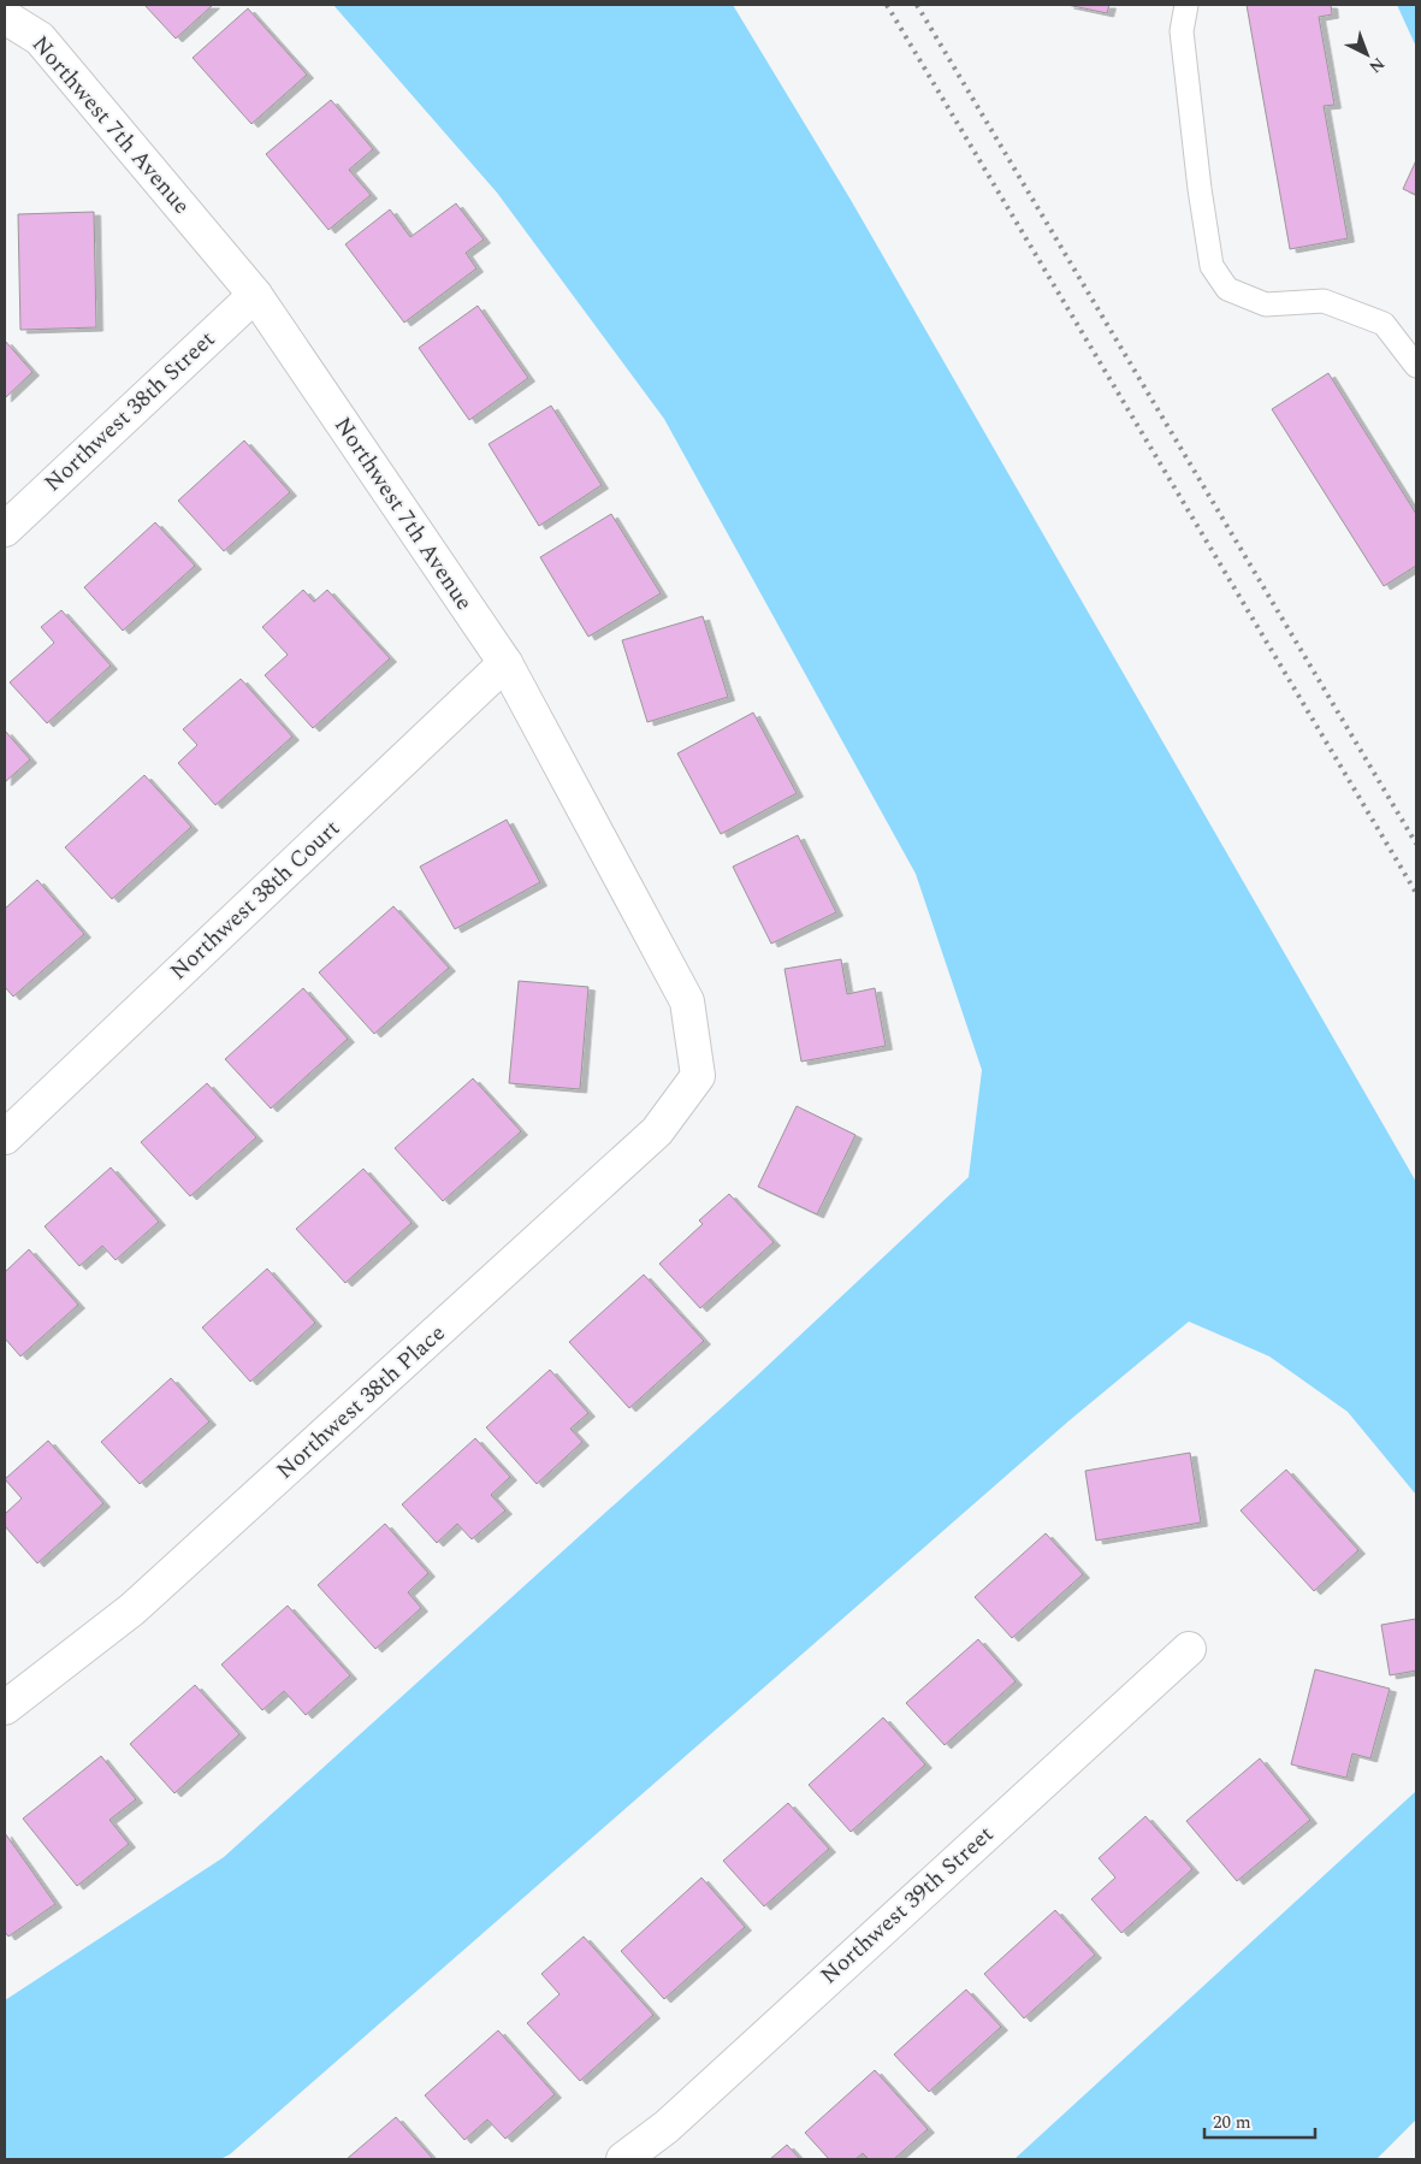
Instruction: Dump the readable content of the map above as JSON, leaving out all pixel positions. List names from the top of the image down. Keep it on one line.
{"streets":{"street":["Northwest 7th Avenue","Northwest 38th Street","Northwest 38th Court","Northwest 38th Place","Northwest 39th Street"]},"crossings":[["Northwest 7th Avenue","Northwest 38th Street"],["Northwest 7th Avenue","Northwest 38th Court"],["Northwest 7th Avenue","Northwest 38th Place"]],"scale_bar":"20 m","north":"bottom right"}
